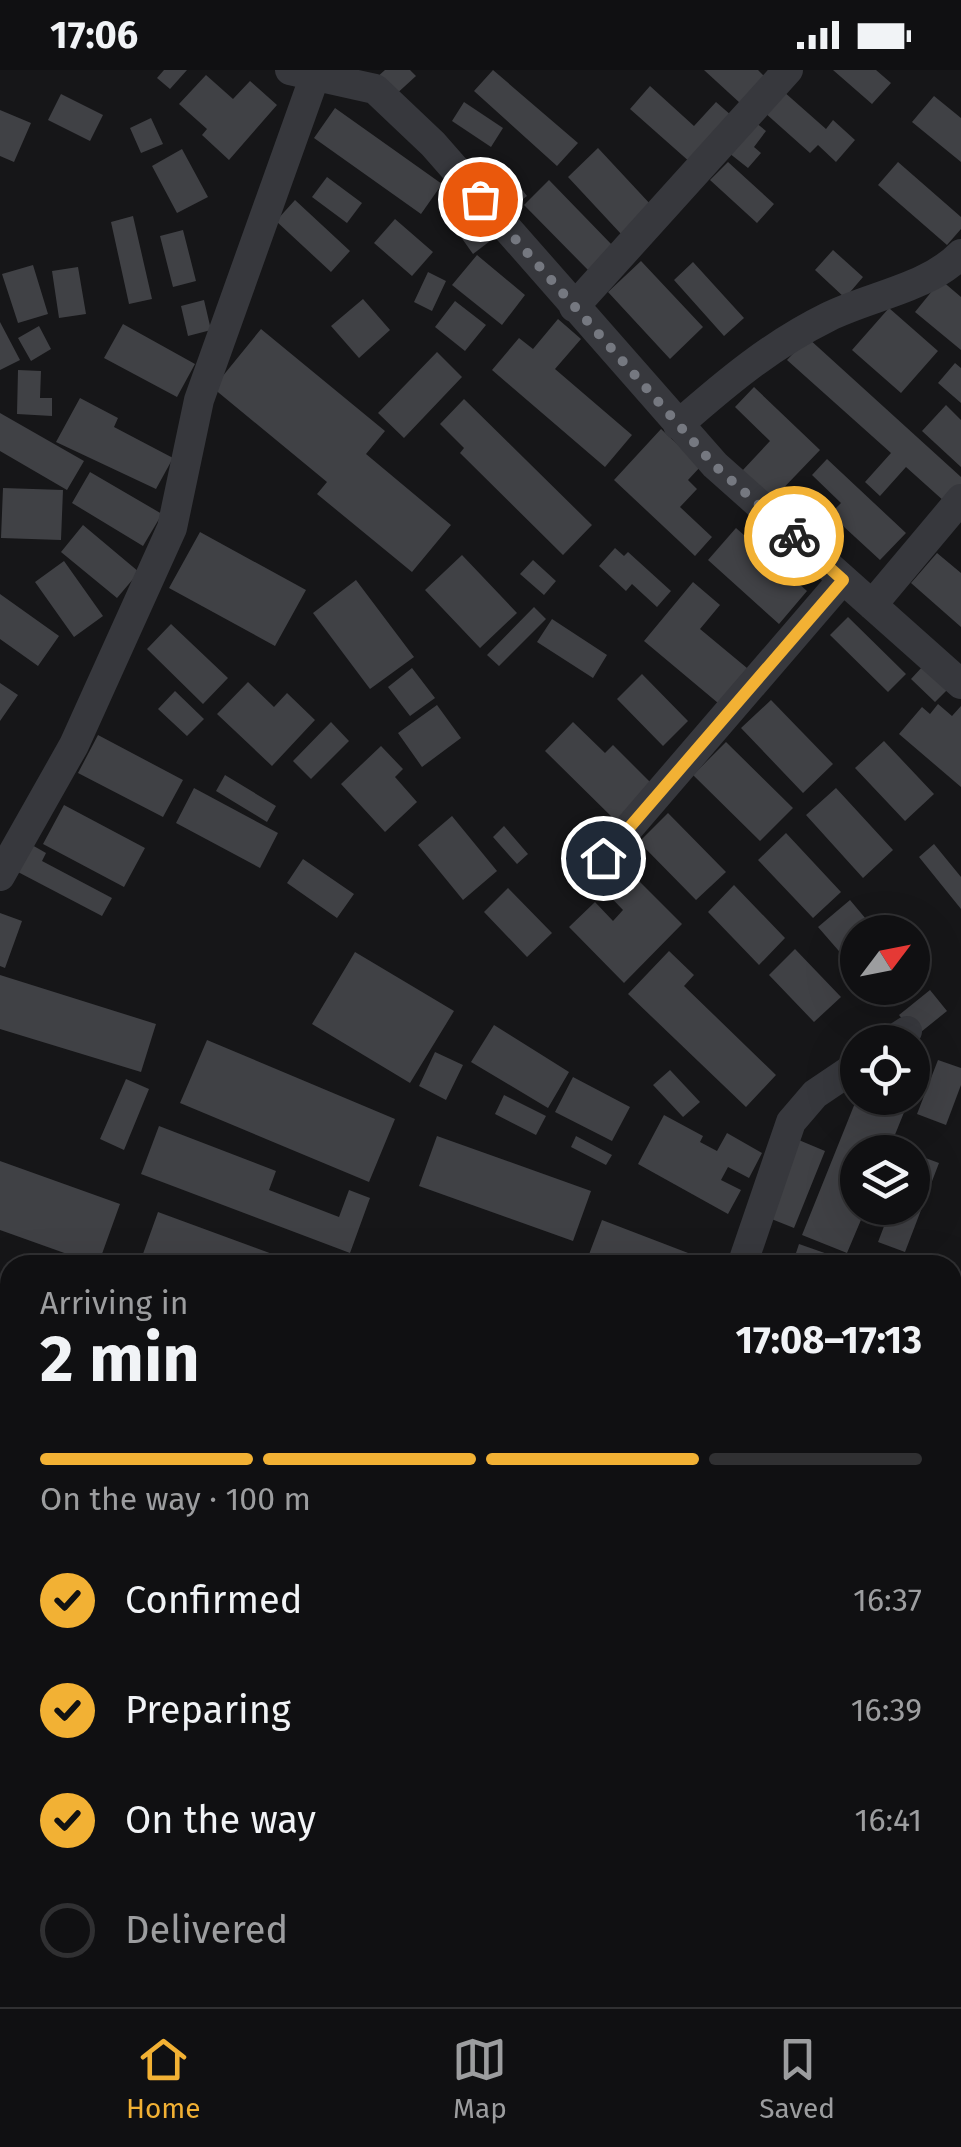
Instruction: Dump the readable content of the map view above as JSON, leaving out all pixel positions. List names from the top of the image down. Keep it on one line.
{"north":"top right","page":{"status":"17:06","heading":["2 min","Arriving in","17:08–17:13"],"bar":"On the way · 100 m","list":[["Confirmed","16:37"],["Preparing","16:39"],["On the way","16:41"],"Delivered"],"tabs":["Home","Map","Saved"]}}
